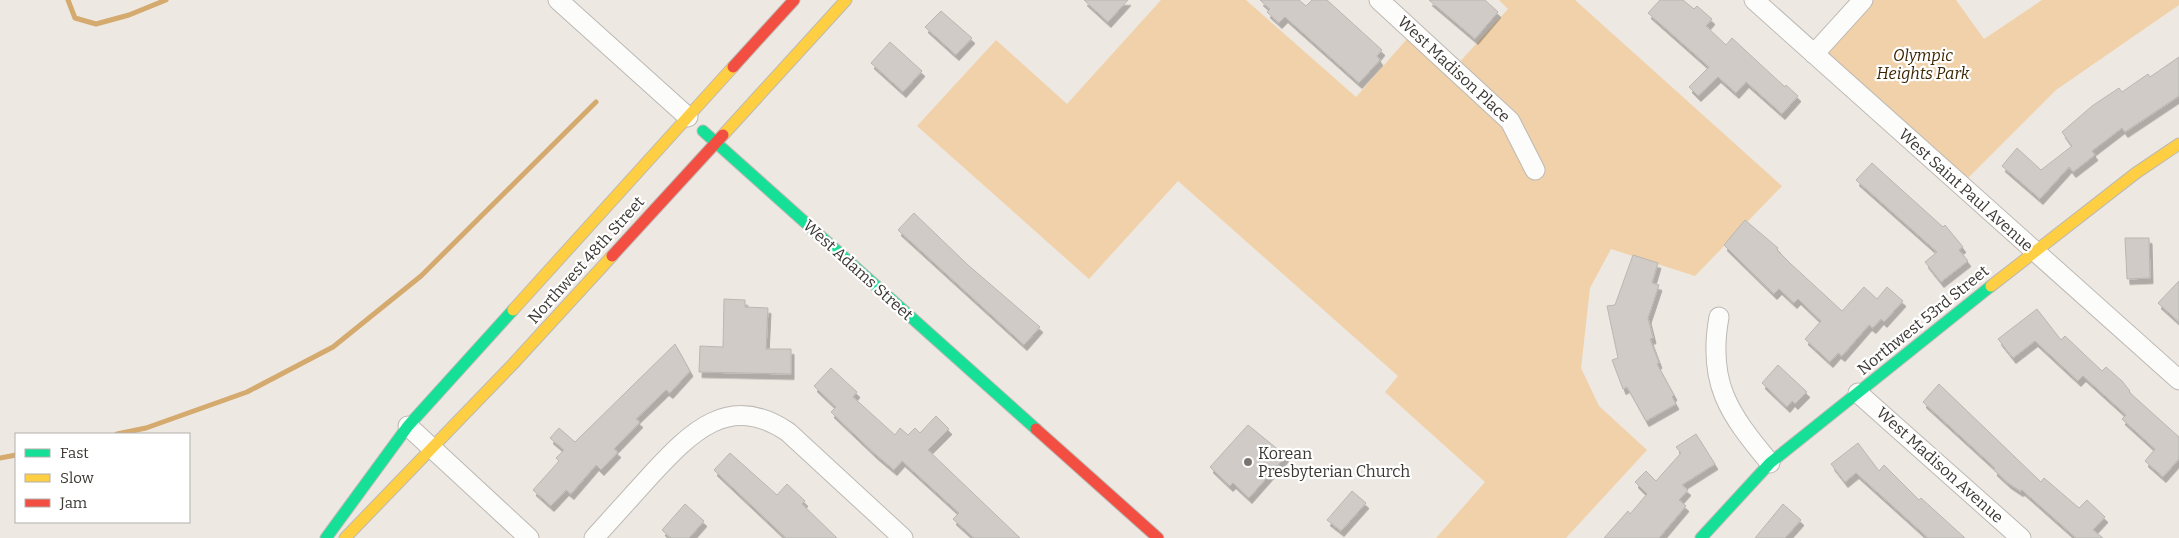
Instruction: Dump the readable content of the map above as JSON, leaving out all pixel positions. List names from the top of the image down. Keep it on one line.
{"streets":{"main road":["Northwest 48th Street","West Adams Street","Northwest 53rd Street"],"street":["West Madison Place","West Saint Paul Avenue","West Madison Avenue"]},"crossings":[["West Saint Paul Avenue","Northwest 53rd Street"],["Northwest 48th Street","West Adams Street"],["Northwest 53rd Street","West Madison Avenue"]],"parks":["Olympic Heights Park"],"places":["Korean Presbyterian Church"],"legend":["Fast","Slow","Jam"]}
